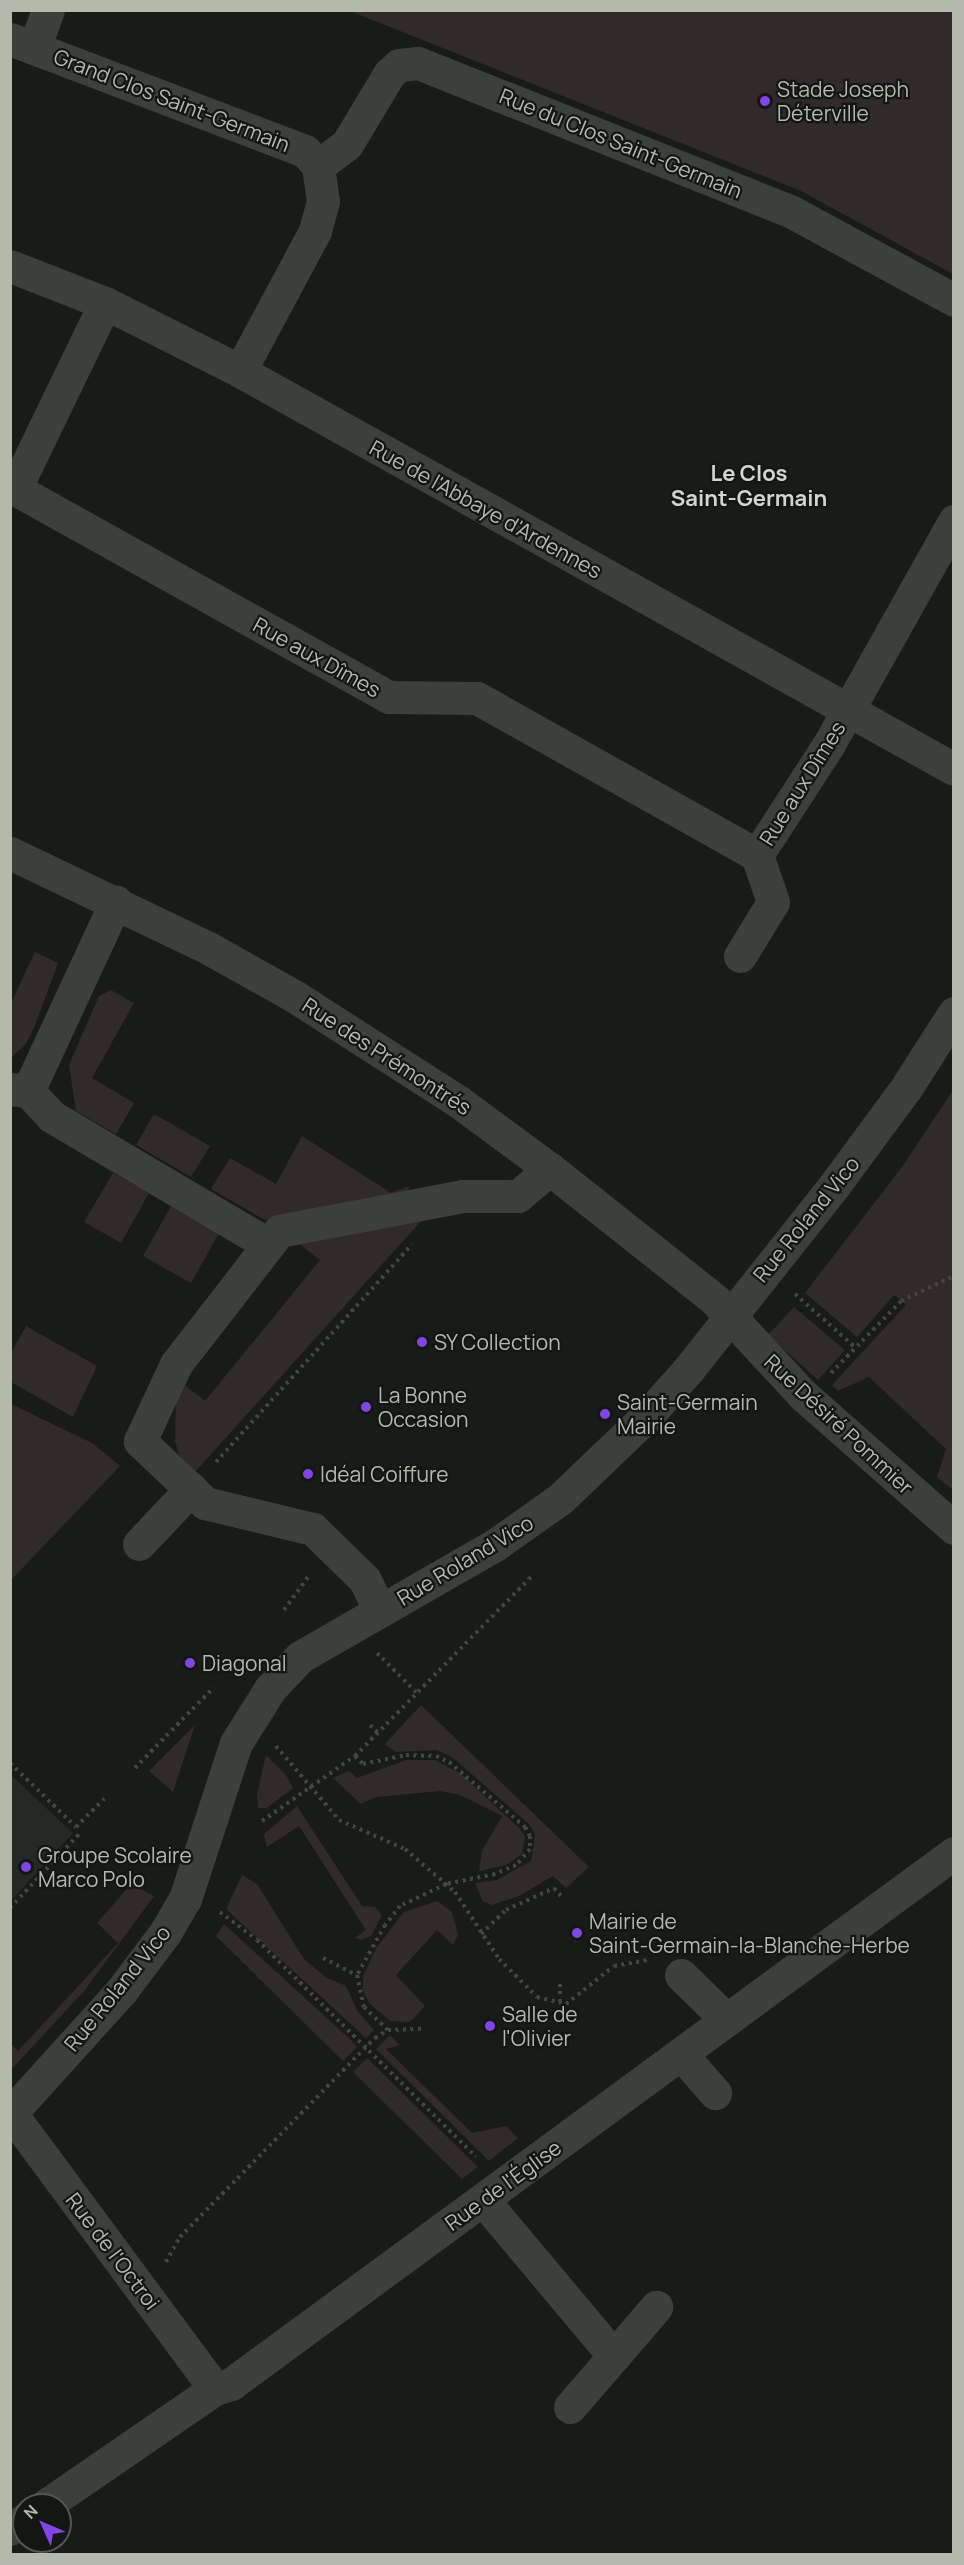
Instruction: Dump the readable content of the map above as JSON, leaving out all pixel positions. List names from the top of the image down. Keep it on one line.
{"streets":{"street":["Grand Clos Saint-Germain","Rue du Clos Saint-Germain","Rue de l'Abbaye d'Ardennes","Rue aux Dîmes","Rue des Prémontrés","Rue Roland Vico","Rue Désiré Pommier","Rue de l'Église","Rue de l'Octroi"]},"crossings":[["Grand Clos Saint-Germain","Rue du Clos Saint-Germain"],["Rue de l'Abbaye d'Ardennes","Rue aux Dîmes"],["Rue des Prémontrés","Rue Roland Vico"],["Rue des Prémontrés","Rue Désiré Pommier"],["Rue Roland Vico","Rue Désiré Pommier"],["Rue Roland Vico","Rue de l'Octroi"],["Rue de l'Église","Rue de l'Octroi"]],"districts":["Le Clos Saint-Germain"],"places":["Stade Joseph Déterville","SY Collection","La Bonne Occasion","Saint-Germain Mairie","Idéal Coiffure","Diagonal","Groupe Scolaire Marco Polo","Mairie de Saint-Germain-la-Blanche-Herbe","Salle de l'Olivier"],"north":"top left"}
